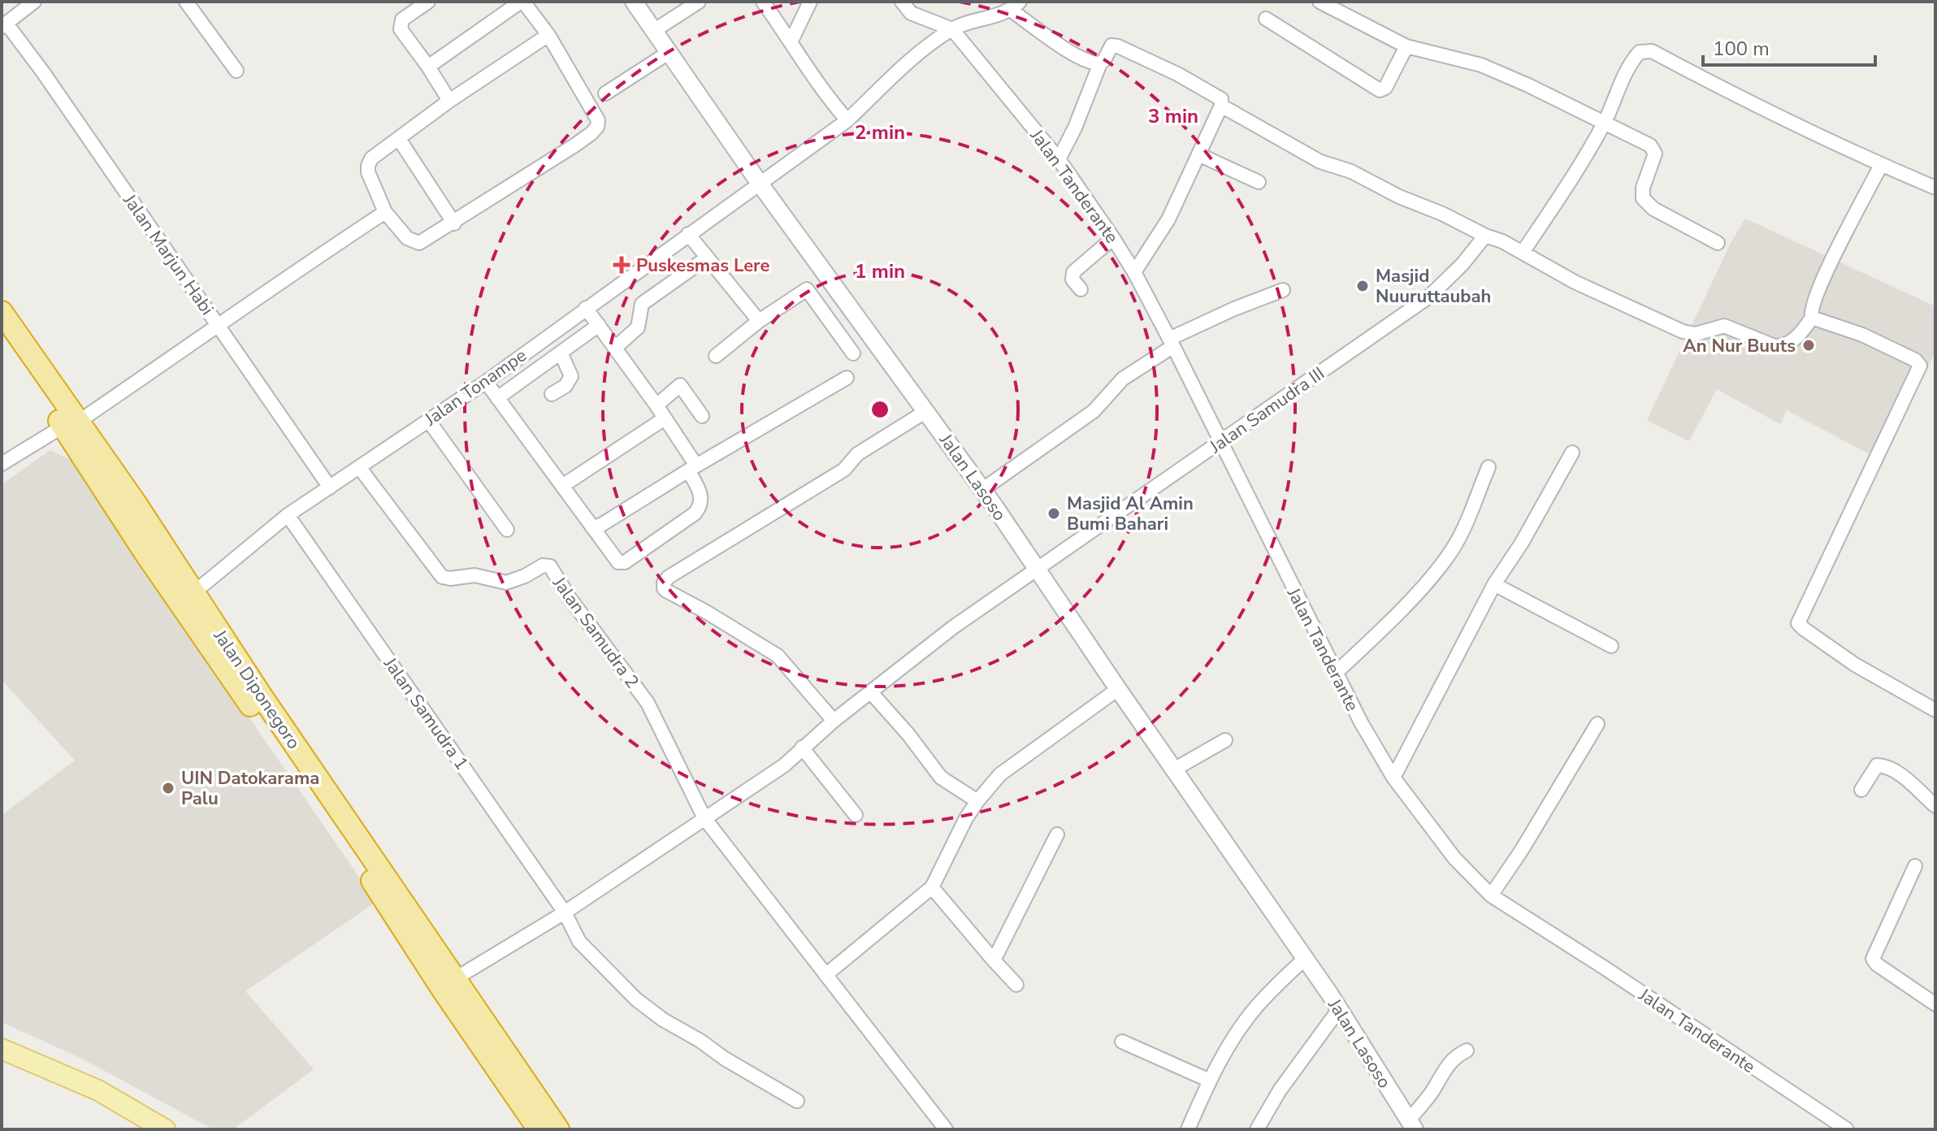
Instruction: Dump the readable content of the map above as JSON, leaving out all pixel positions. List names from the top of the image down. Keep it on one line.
{"streets":{"highway":["Jalan Diponegoro"],"street":["Jalan Tanderante","Jalan Marjun Habi","Jalan Tonampe","Jalan Samudra III","Jalan Lasoso","Jalan Samudra 2","Jalan Samudra 1"]},"crossings":[["Jalan Tanderante","Jalan Tonampe"],["Jalan Tanderante","Jalan Samudra III"],["Jalan Marjun Habi","Jalan Tonampe"],["Jalan Tonampe","Jalan Lasoso"],["Jalan Tonampe","Jalan Samudra 2"],["Jalan Tonampe","Jalan Diponegoro"],["Jalan Tonampe","Jalan Samudra 1"],["Jalan Samudra III","Jalan Lasoso"]],"places":{"health":["Puskesmas Lere"],"other":["Masjid Nuuruttaubah","An Nur Buuts","Masjid Al Amin Bumi Bahari","UIN Datokarama Palu"]},"scale_bar":"100 m","rings":["3 min","2 min","1 min"]}
